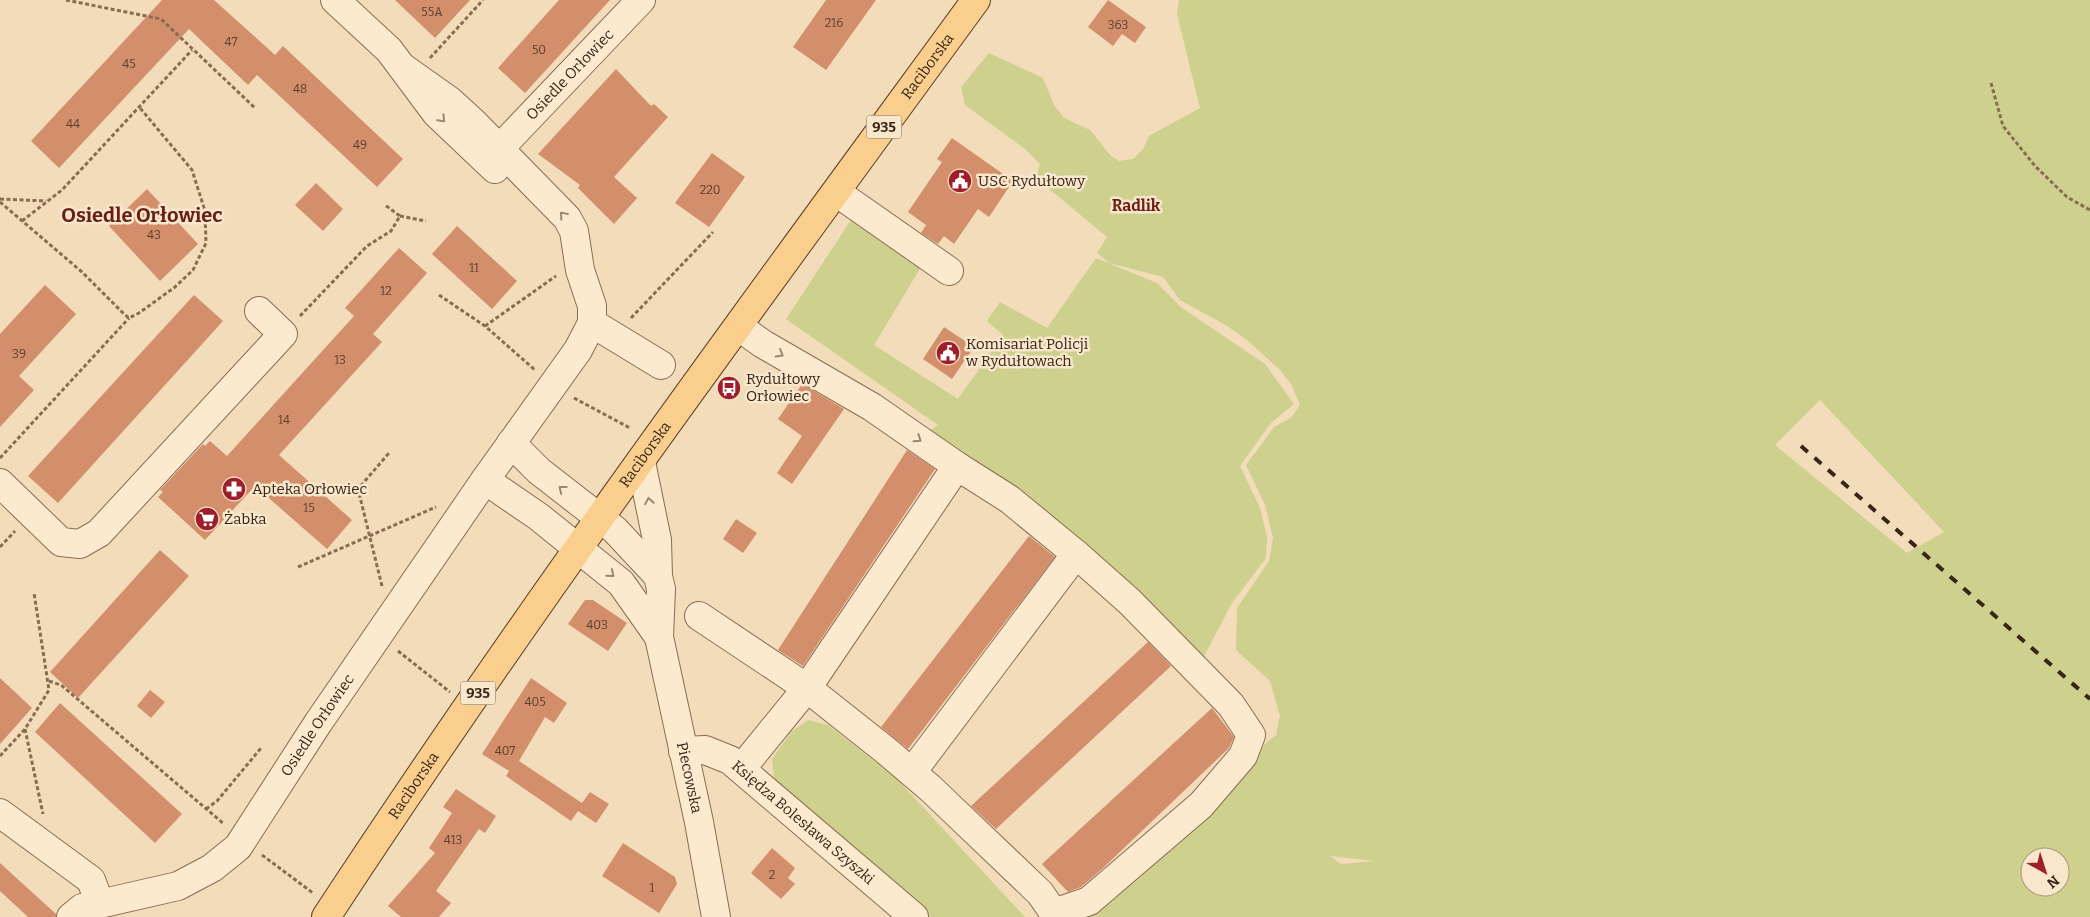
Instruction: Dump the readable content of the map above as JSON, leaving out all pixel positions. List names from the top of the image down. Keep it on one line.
{"streets":{"main road":["Raciborska","935"],"street":["Osiedle Orłowiec","Piecowska","Księdza Bolesława Szyszki"]},"crossings":[["Raciborska","Piecowska"],["Piecowska","Księdza Bolesława Szyszki"]],"districts":["Radlik","Osiedle Orłowiec"],"places":{"public building":["USC Rydułtowy","Komisariat Policji w Rydułtowach"],"bus stop":["Rydułtowy Orłowiec"],"pharmacy":["Apteka Orłowiec"],"supermarket":["Żabka"]},"house_numbers":["55A","216","363","47","50","45","48","44","49","220","43","11","12","39","13","14","15","403","405","407","413","2","1"],"north":"bottom right"}
